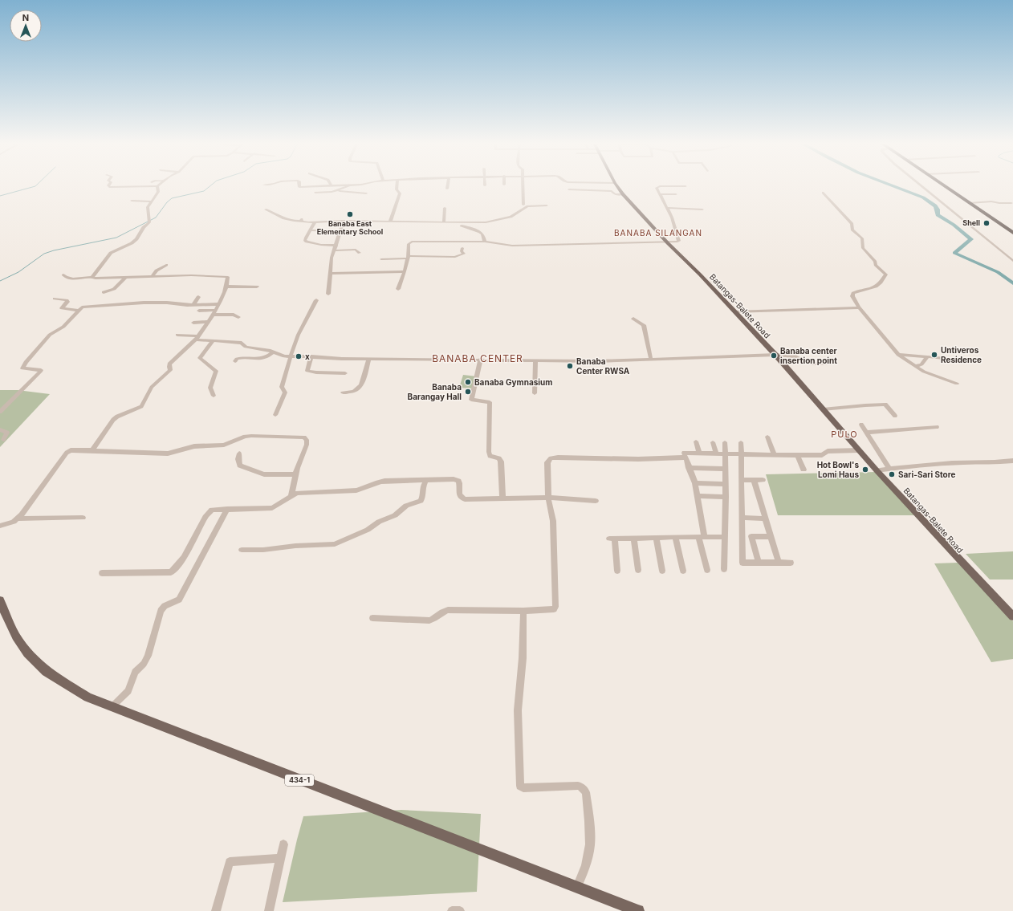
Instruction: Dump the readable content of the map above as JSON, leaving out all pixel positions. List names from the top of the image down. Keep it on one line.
{"streets":{"main road":["Batangas-Balete Road","434-1"]},"districts":["BANABA SILANGAN","BANABA CENTER","PULO"],"places":["Banaba East Elementary School","Shell","Untiveros Residence","Banaba center insertion point","x","Banaba Center RWSA","Banaba Gymnasium","Banaba Barangay Hall","Hot Bowl's Lomi Haus","Sari-Sari Store"],"north":"top"}
